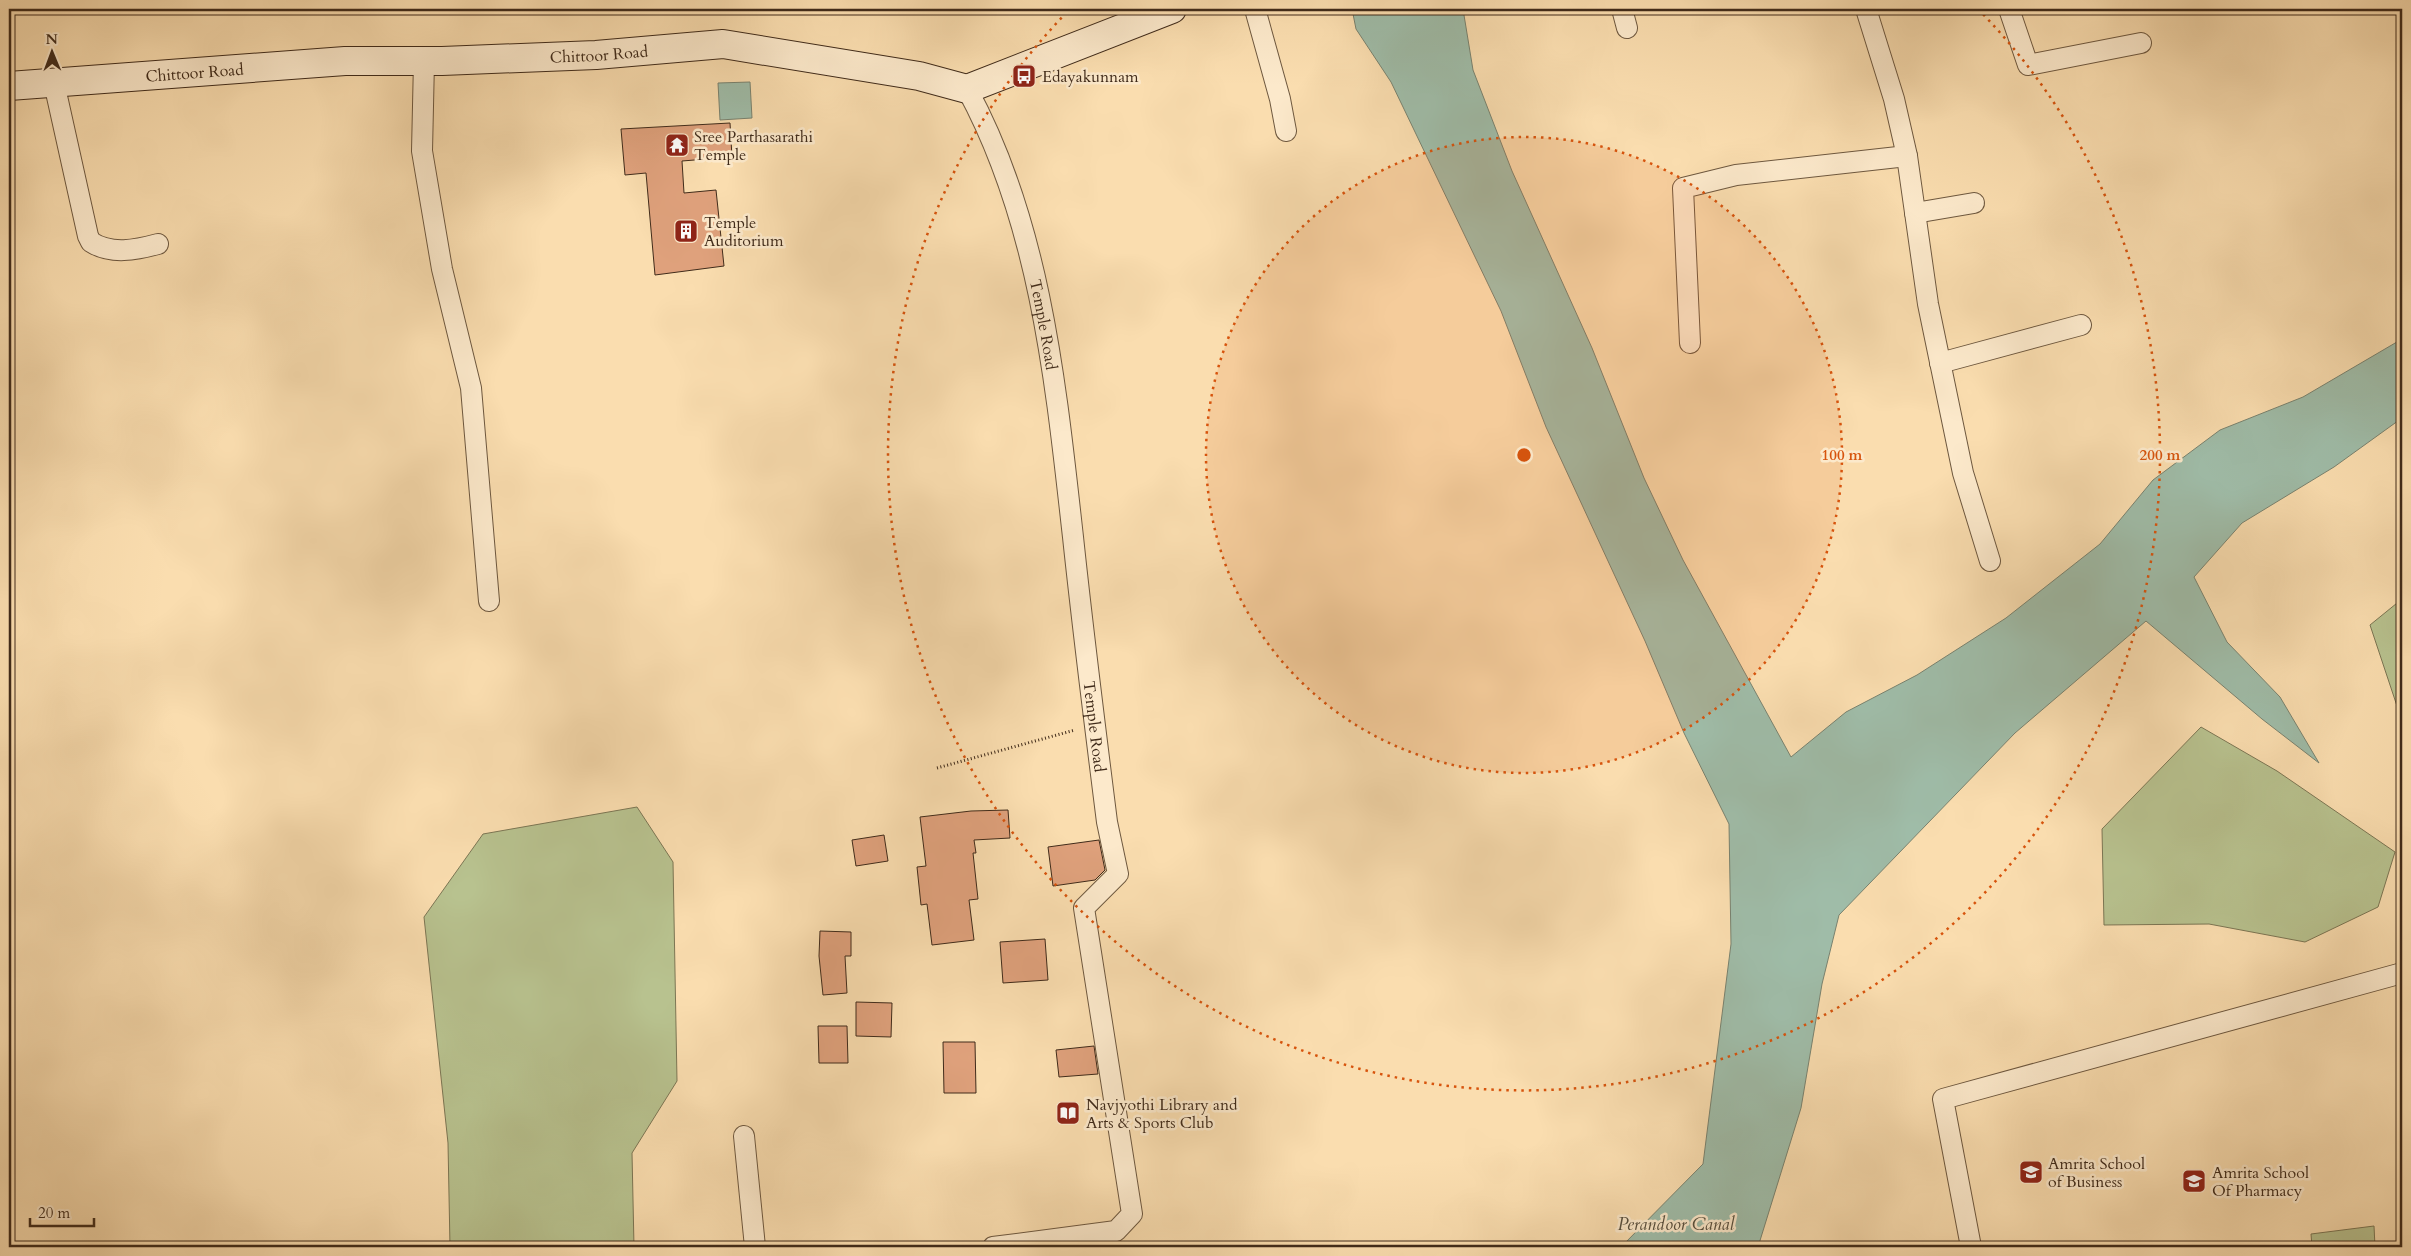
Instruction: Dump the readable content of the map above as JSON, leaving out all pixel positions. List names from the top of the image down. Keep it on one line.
{"streets":{"main road":["Chittoor Road"],"street":["Temple Road"]},"crossings":[["Chittoor Road","Temple Road"]],"water":["Perandoor Canal"],"places":{"bus stop":["Edayakunnam"],"temple":["Sree Parthasarathi Temple"],"building":["Temple Auditorium"],"library":["Navjyothi Library and Arts & Sports Club"],"school or university":["Amrita School of Business","Amrita School Of Pharmacy"]},"scale_bar":"20 m","north":"top","rings":["100 m","200 m"]}
